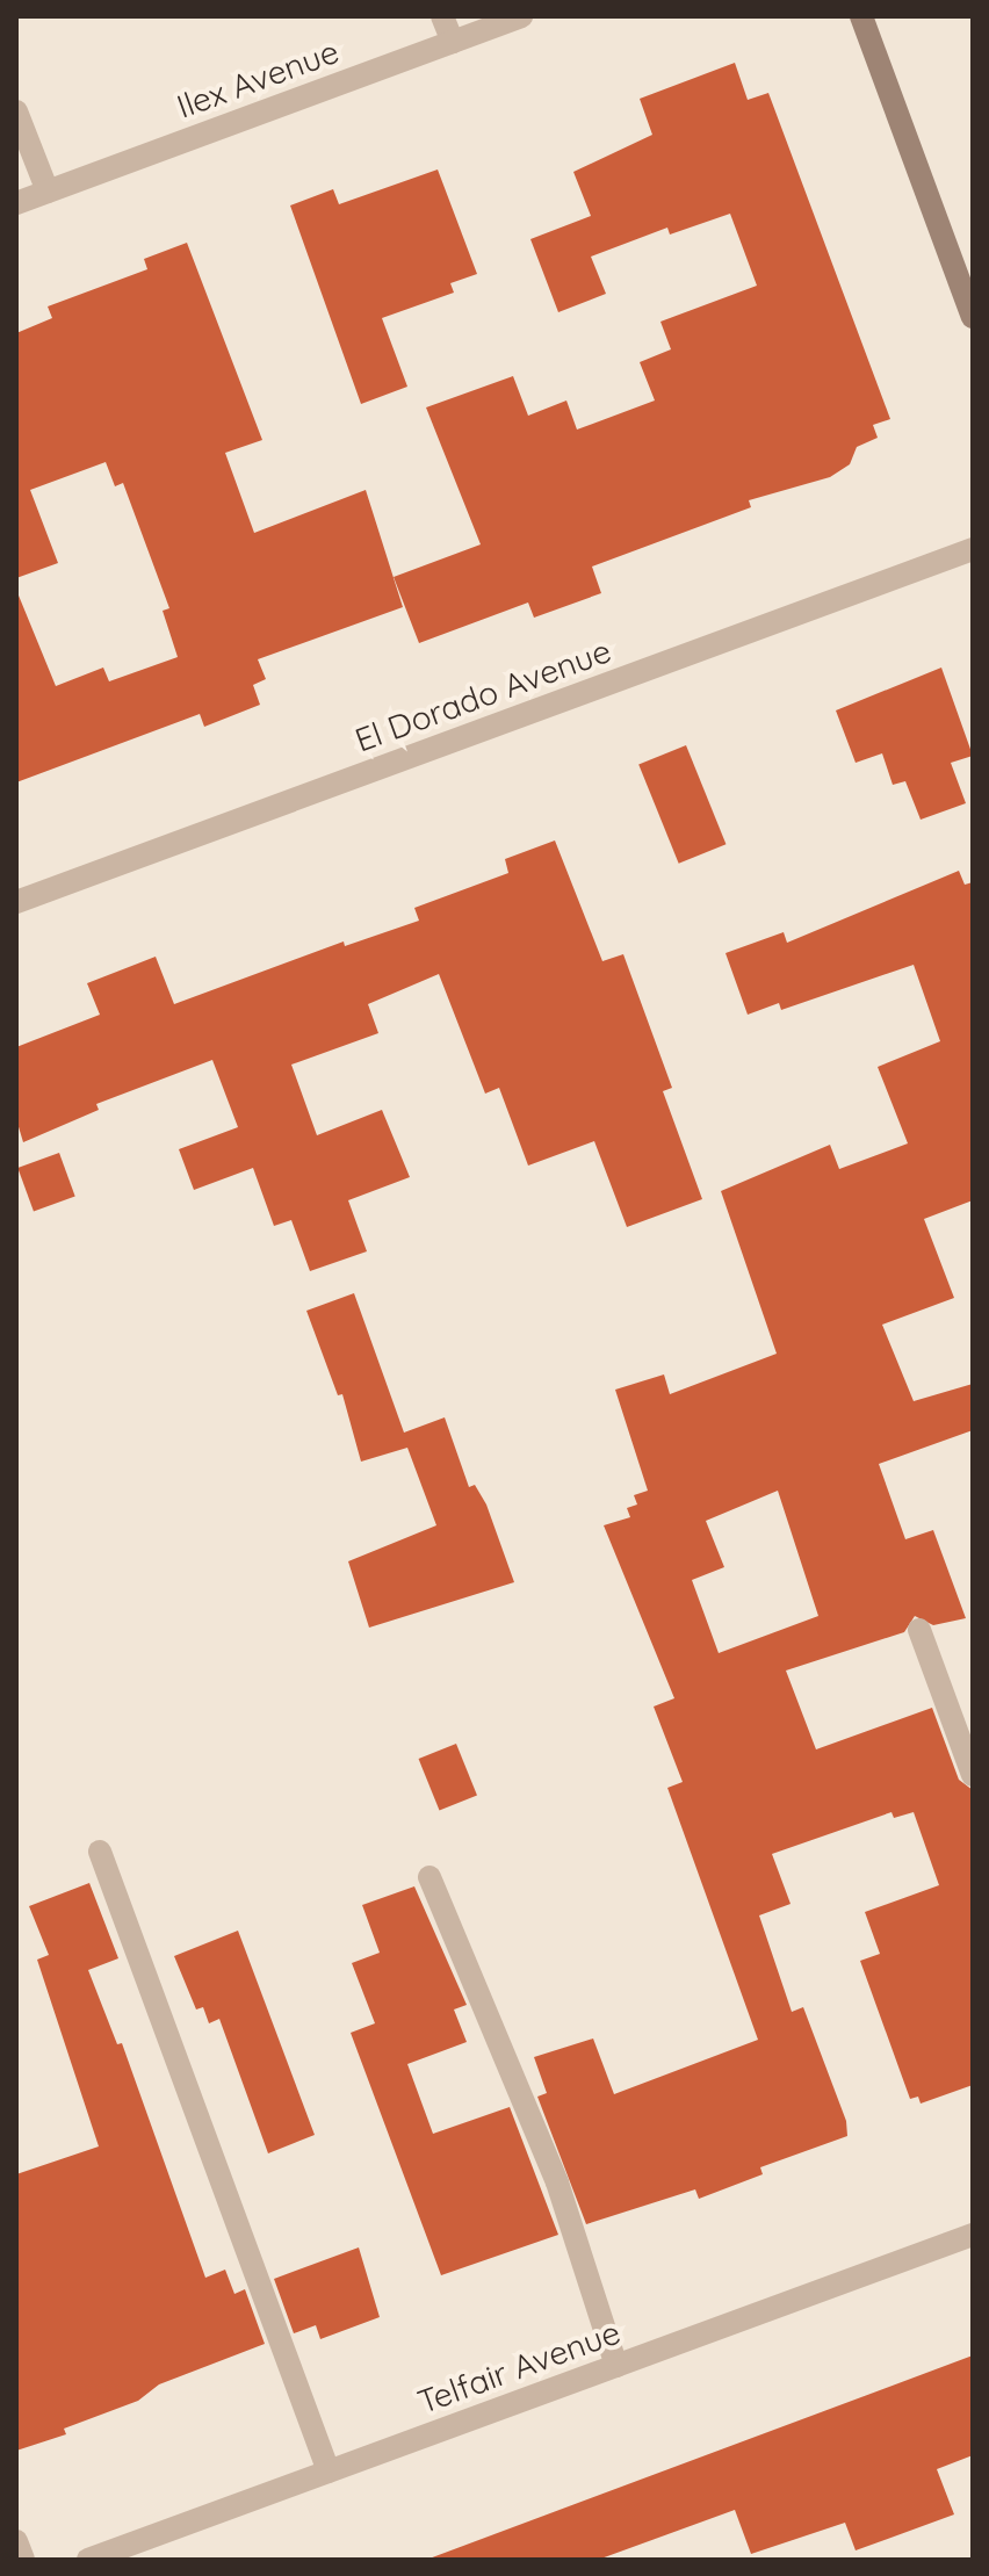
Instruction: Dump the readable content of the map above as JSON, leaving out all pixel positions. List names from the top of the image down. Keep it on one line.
{"streets":{"street":["Ilex Avenue","El Dorado Avenue","Telfair Avenue"]}}
